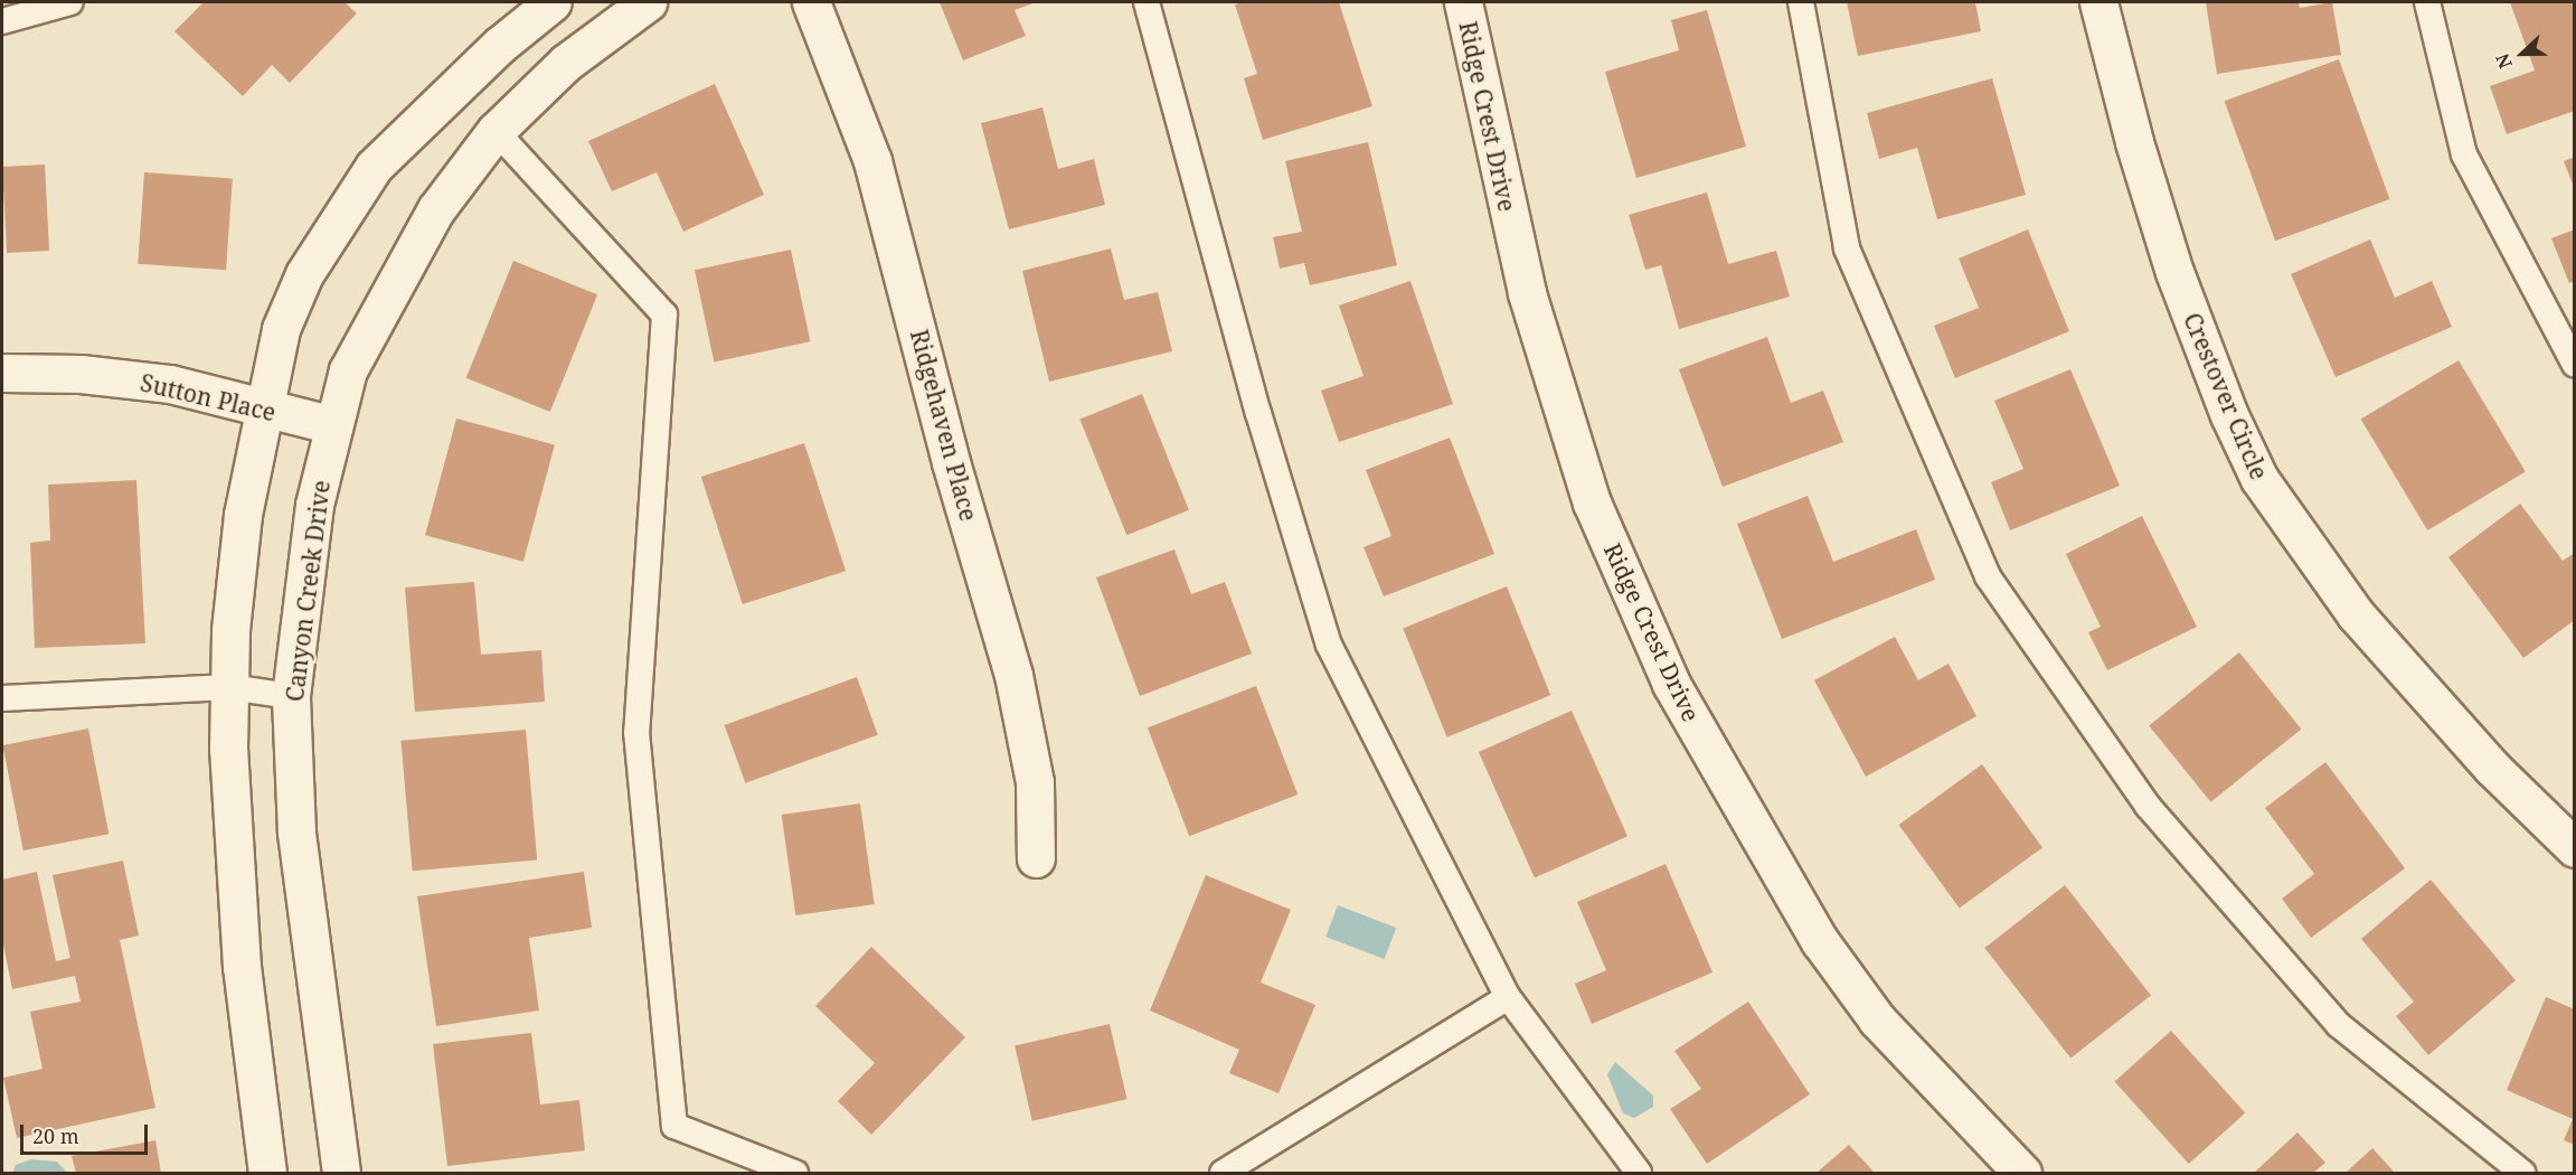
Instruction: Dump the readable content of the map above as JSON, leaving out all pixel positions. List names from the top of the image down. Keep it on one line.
{"streets":{"street":["Ridge Crest Drive","Crestover Circle","Sutton Place","Ridgehaven Place","Canyon Creek Drive"]},"crossings":[["Sutton Place","Canyon Creek Drive"]],"scale_bar":"20 m","north":"left"}
